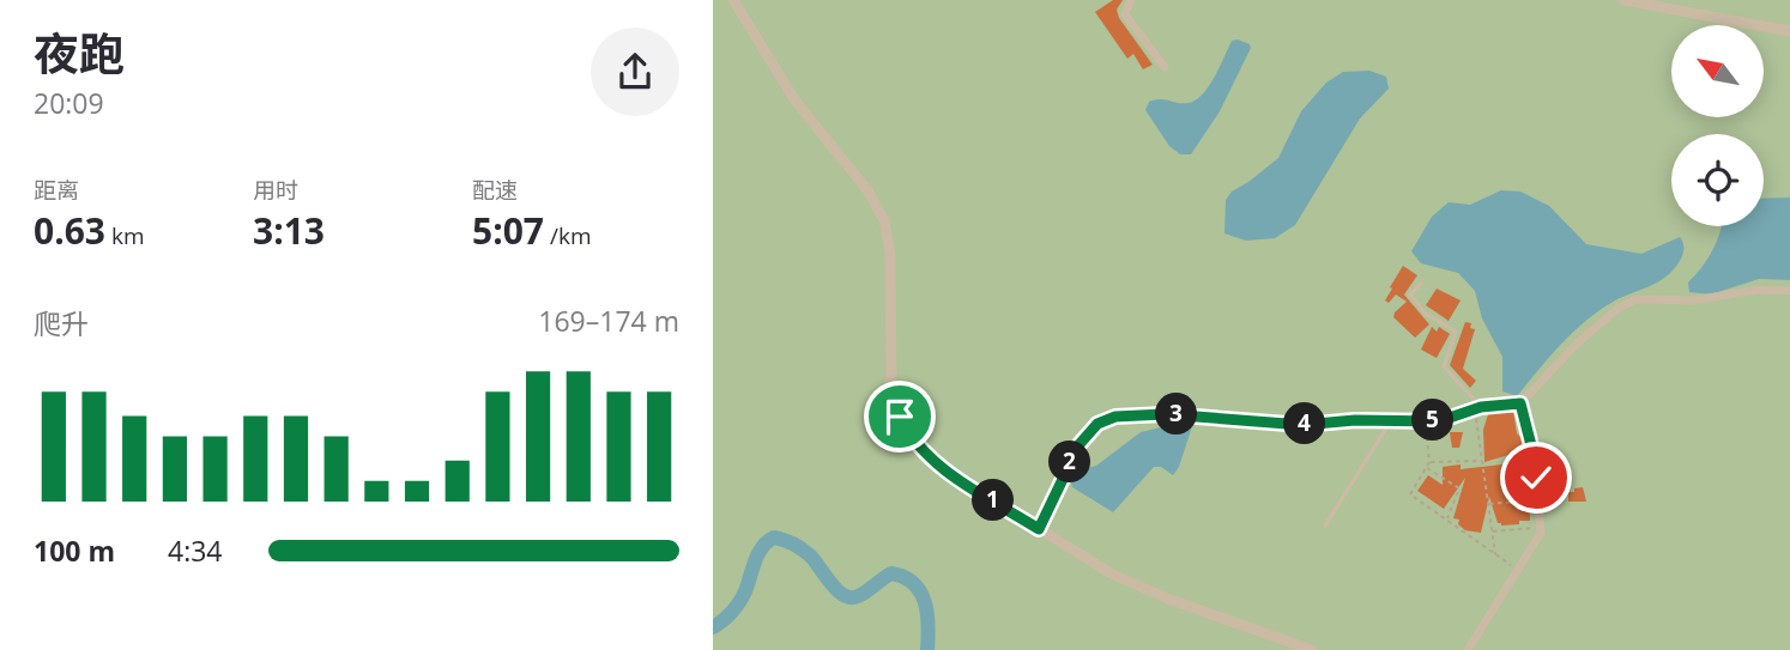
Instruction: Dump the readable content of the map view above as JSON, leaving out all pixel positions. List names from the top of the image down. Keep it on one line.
{"north":"top left","page":{"heading":["夜跑","20:09"],"stats":[["距离","0.63 km"],["用时","3:13"],["配速","5:07 /km"]],"chart":["爬升","169–174 m"],"pins":["3","5","4","2","1"],"list":[{"name":"100 m","note":"4:34"}]}}
